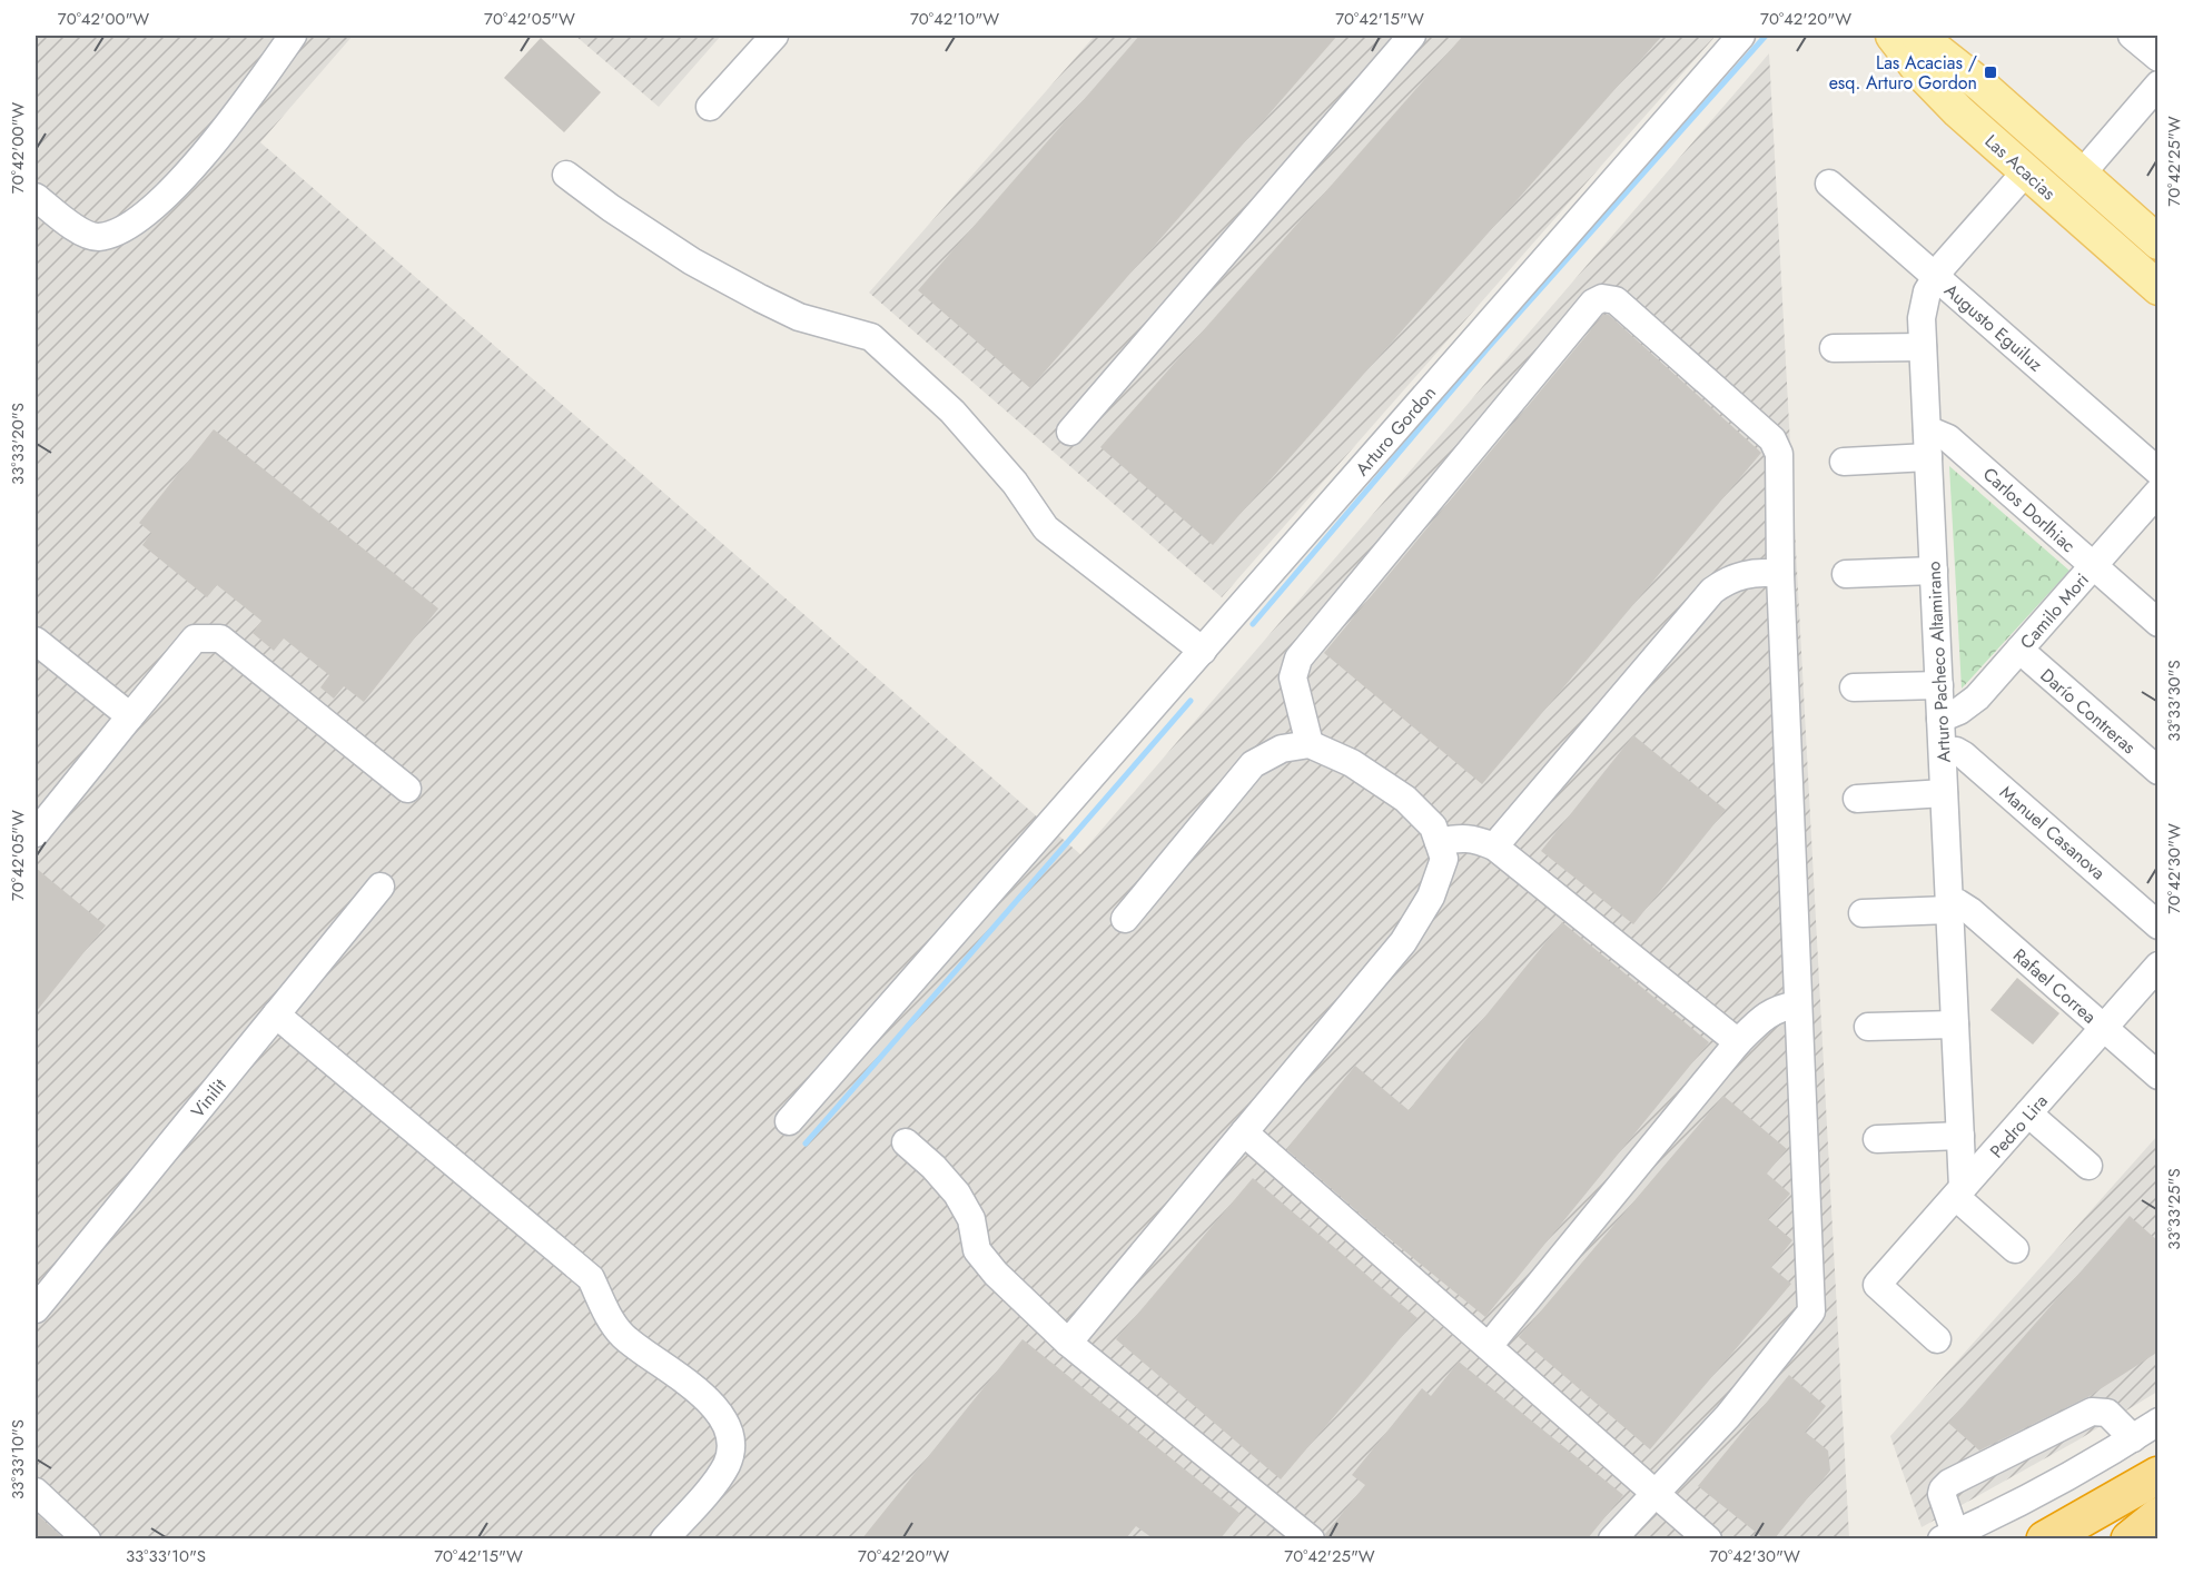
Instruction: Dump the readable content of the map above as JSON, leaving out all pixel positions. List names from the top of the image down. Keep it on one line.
{"streets":{"main road":["Las Acacias"],"street":["Augusto Eguiluz","Arturo Gordon","Carlos Dorlhiac","Camilo Mori","Arturo Pacheco Altamirano","Darío Contreras","Manuel Casanova","Rafael Correa","Vinilit","Pedro Lira"]},"crossings":[["Las Acacias","Arturo Pacheco Altamirano"],["Augusto Eguiluz","Arturo Pacheco Altamirano"],["Carlos Dorlhiac","Camilo Mori"],["Carlos Dorlhiac","Arturo Pacheco Altamirano"],["Camilo Mori","Arturo Pacheco Altamirano"],["Camilo Mori","Darío Contreras"],["Arturo Pacheco Altamirano","Manuel Casanova"],["Arturo Pacheco Altamirano","Rafael Correa"],["Arturo Pacheco Altamirano","Pedro Lira"],["Rafael Correa","Pedro Lira"]],"places":{"transit":["Las Acacias / esq. Arturo Gordon"]},"coordinates":["70°42'00\"W","70°42'05\"W","70°42'10\"W","70°42'15\"W","70°42'20\"W","70°42'25\"W","33°33'20\"S","33°33'30\"S","70°42'30\"W","33°33'25\"S","33°33'10\"S"]}
